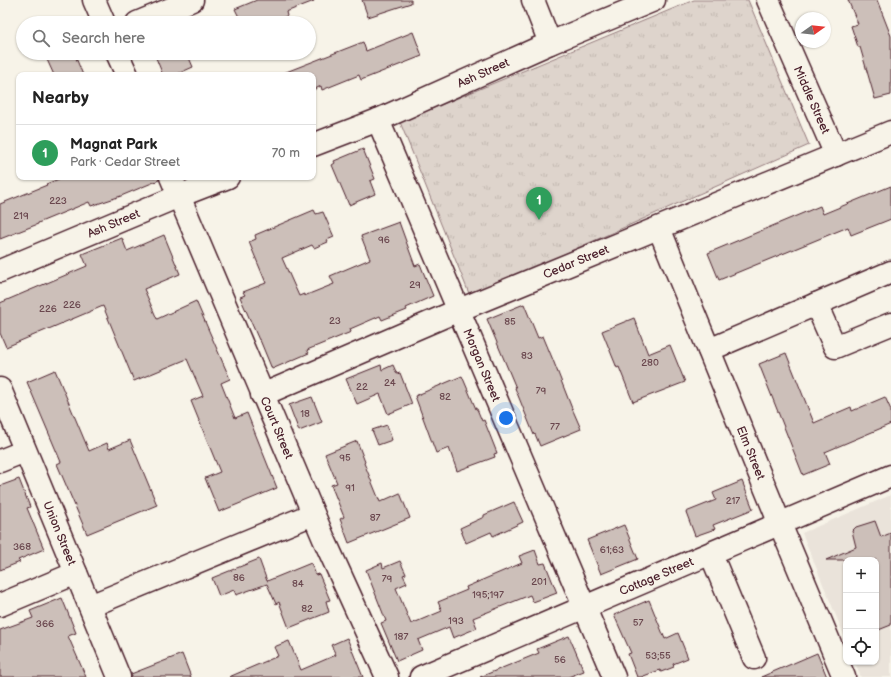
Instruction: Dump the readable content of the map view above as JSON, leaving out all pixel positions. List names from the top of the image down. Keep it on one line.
{"streets":{"street":["Ash Street","Middle Street","Cedar Street","Morgan Street","Court Street","Elm Street","Union Street","Cottage Street"]},"crossings":[["Ash Street","Morgan Street"],["Ash Street","Court Street"],["Middle Street","Cedar Street"],["Cedar Street","Morgan Street"],["Cedar Street","Court Street"],["Cedar Street","Elm Street"],["Morgan Street","Cottage Street"],["Elm Street","Cottage Street"]],"house_numbers":["223","219","96","29","226","226","23","85","83","280","24","22","79","82","18","77","95","91","217","87","368","61;63","86","79","201","84","195;197","82","193","57","366","187","53;55","56"],"north":"right","page":{"search":"Search here","heading":"Nearby","list":[{"mark":"1","name":"Magnat Park","note":"Park · Cedar Street","value":"70 m"}],"pins":"1","map_buttons":["+","−"]}}
